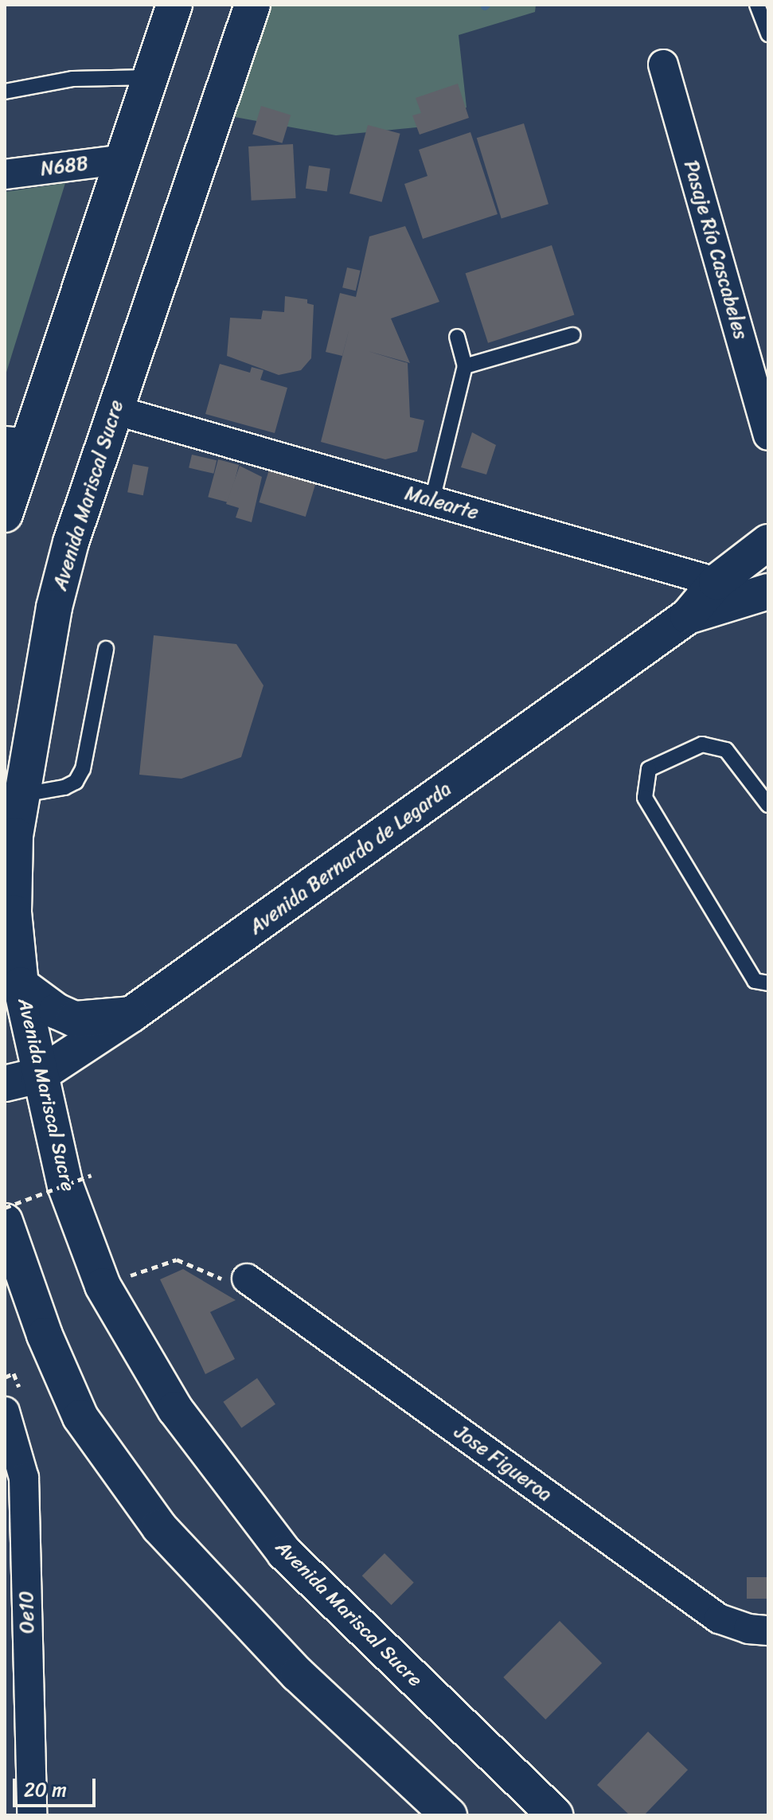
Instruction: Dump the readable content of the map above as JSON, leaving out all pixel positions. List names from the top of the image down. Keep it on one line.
{"streets":{"main road":["Avenida Mariscal Sucre","Avenida Bernardo de Legarda"],"street":["N68B","Pasaje Río Cascabeles","Malearte","Jose Figueroa","Oe10"]},"crossings":[["Avenida Mariscal Sucre","Malearte"],["Avenida Mariscal Sucre","Avenida Bernardo de Legarda"],["Malearte","Avenida Bernardo de Legarda"]],"scale_bar":"20 m"}
